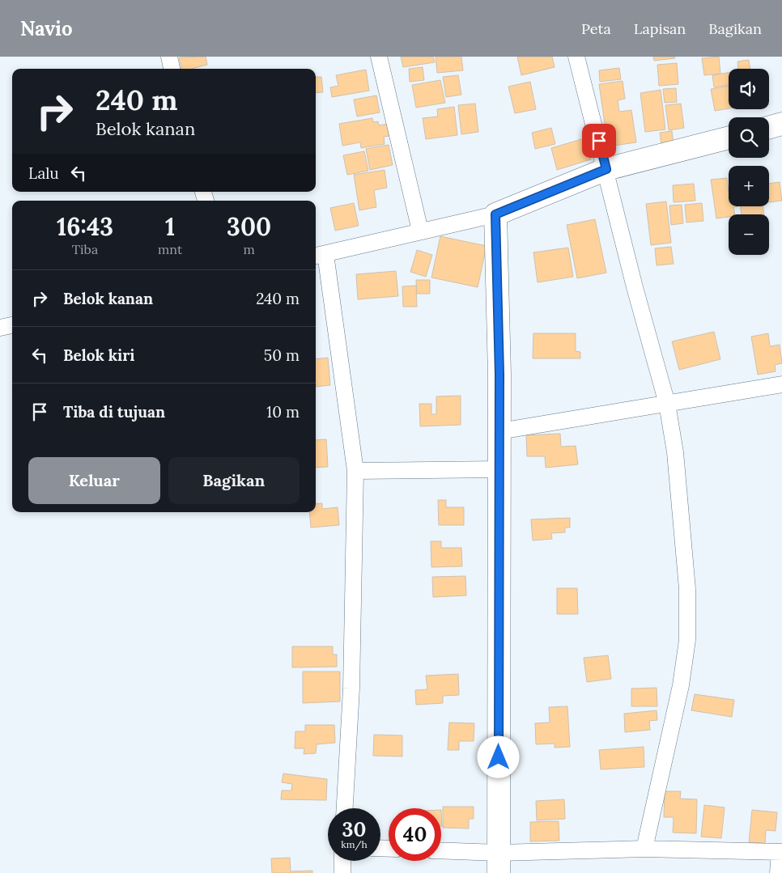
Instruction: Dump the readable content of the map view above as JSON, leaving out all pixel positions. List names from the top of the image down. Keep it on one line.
{"page":{"header":"Navio","nav":["Peta","Lapisan","Bagikan"],"map_buttons":["+","−"],"turn":["240 m","Belok kanan"],"then":"Lalu","eta":["16:43","Tiba","1","mnt","300","m"],"list":[{"name":"Belok kanan","value":"240 m"},{"name":"Belok kiri","value":"50 m"},{"name":"Tiba di tujuan","value":"10 m"}],"buttons":["Keluar","Bagikan"],"speed":"30 km/h","limit":"40"}}
